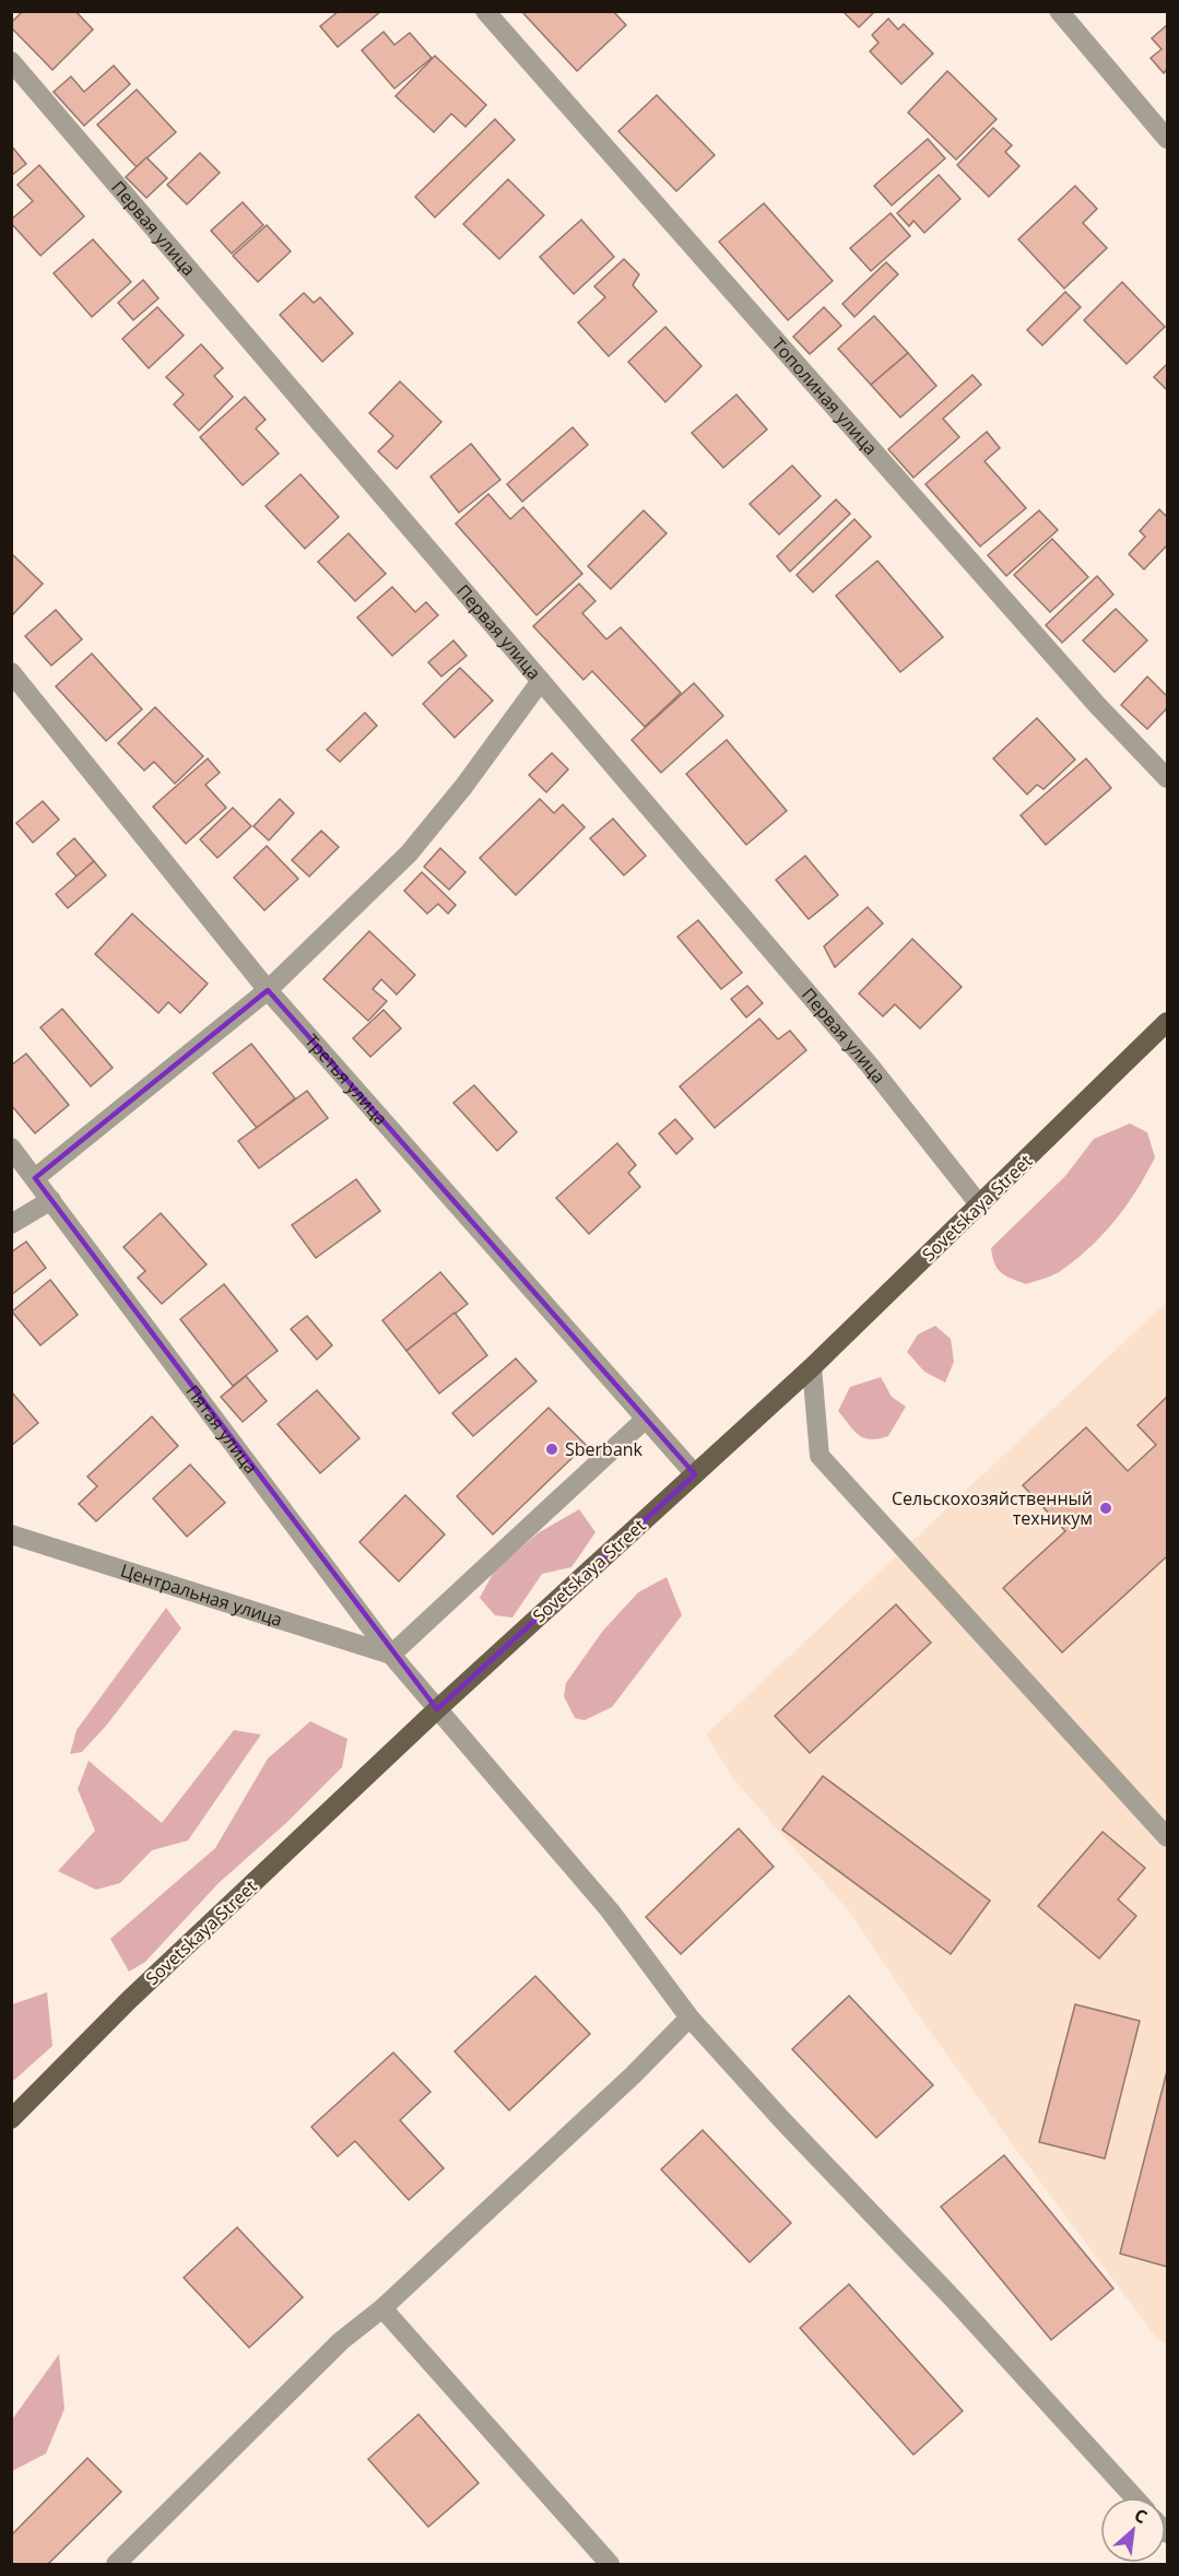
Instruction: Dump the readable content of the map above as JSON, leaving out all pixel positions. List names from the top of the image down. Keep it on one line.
{"streets":{"main road":["Sovetskaya Street"],"street":["Первая улица","Тополиная улица","Третья улица","Пятая улица","Центральная улица"]},"crossings":[["Первая улица","Sovetskaya Street"],["Третья улица","Sovetskaya Street"],["Sovetskaya Street","Пятая улица"],["Пятая улица","Центральная улица"]],"places":["Sberbank","Сельскохозяйственный техникум"],"north":"top right"}
